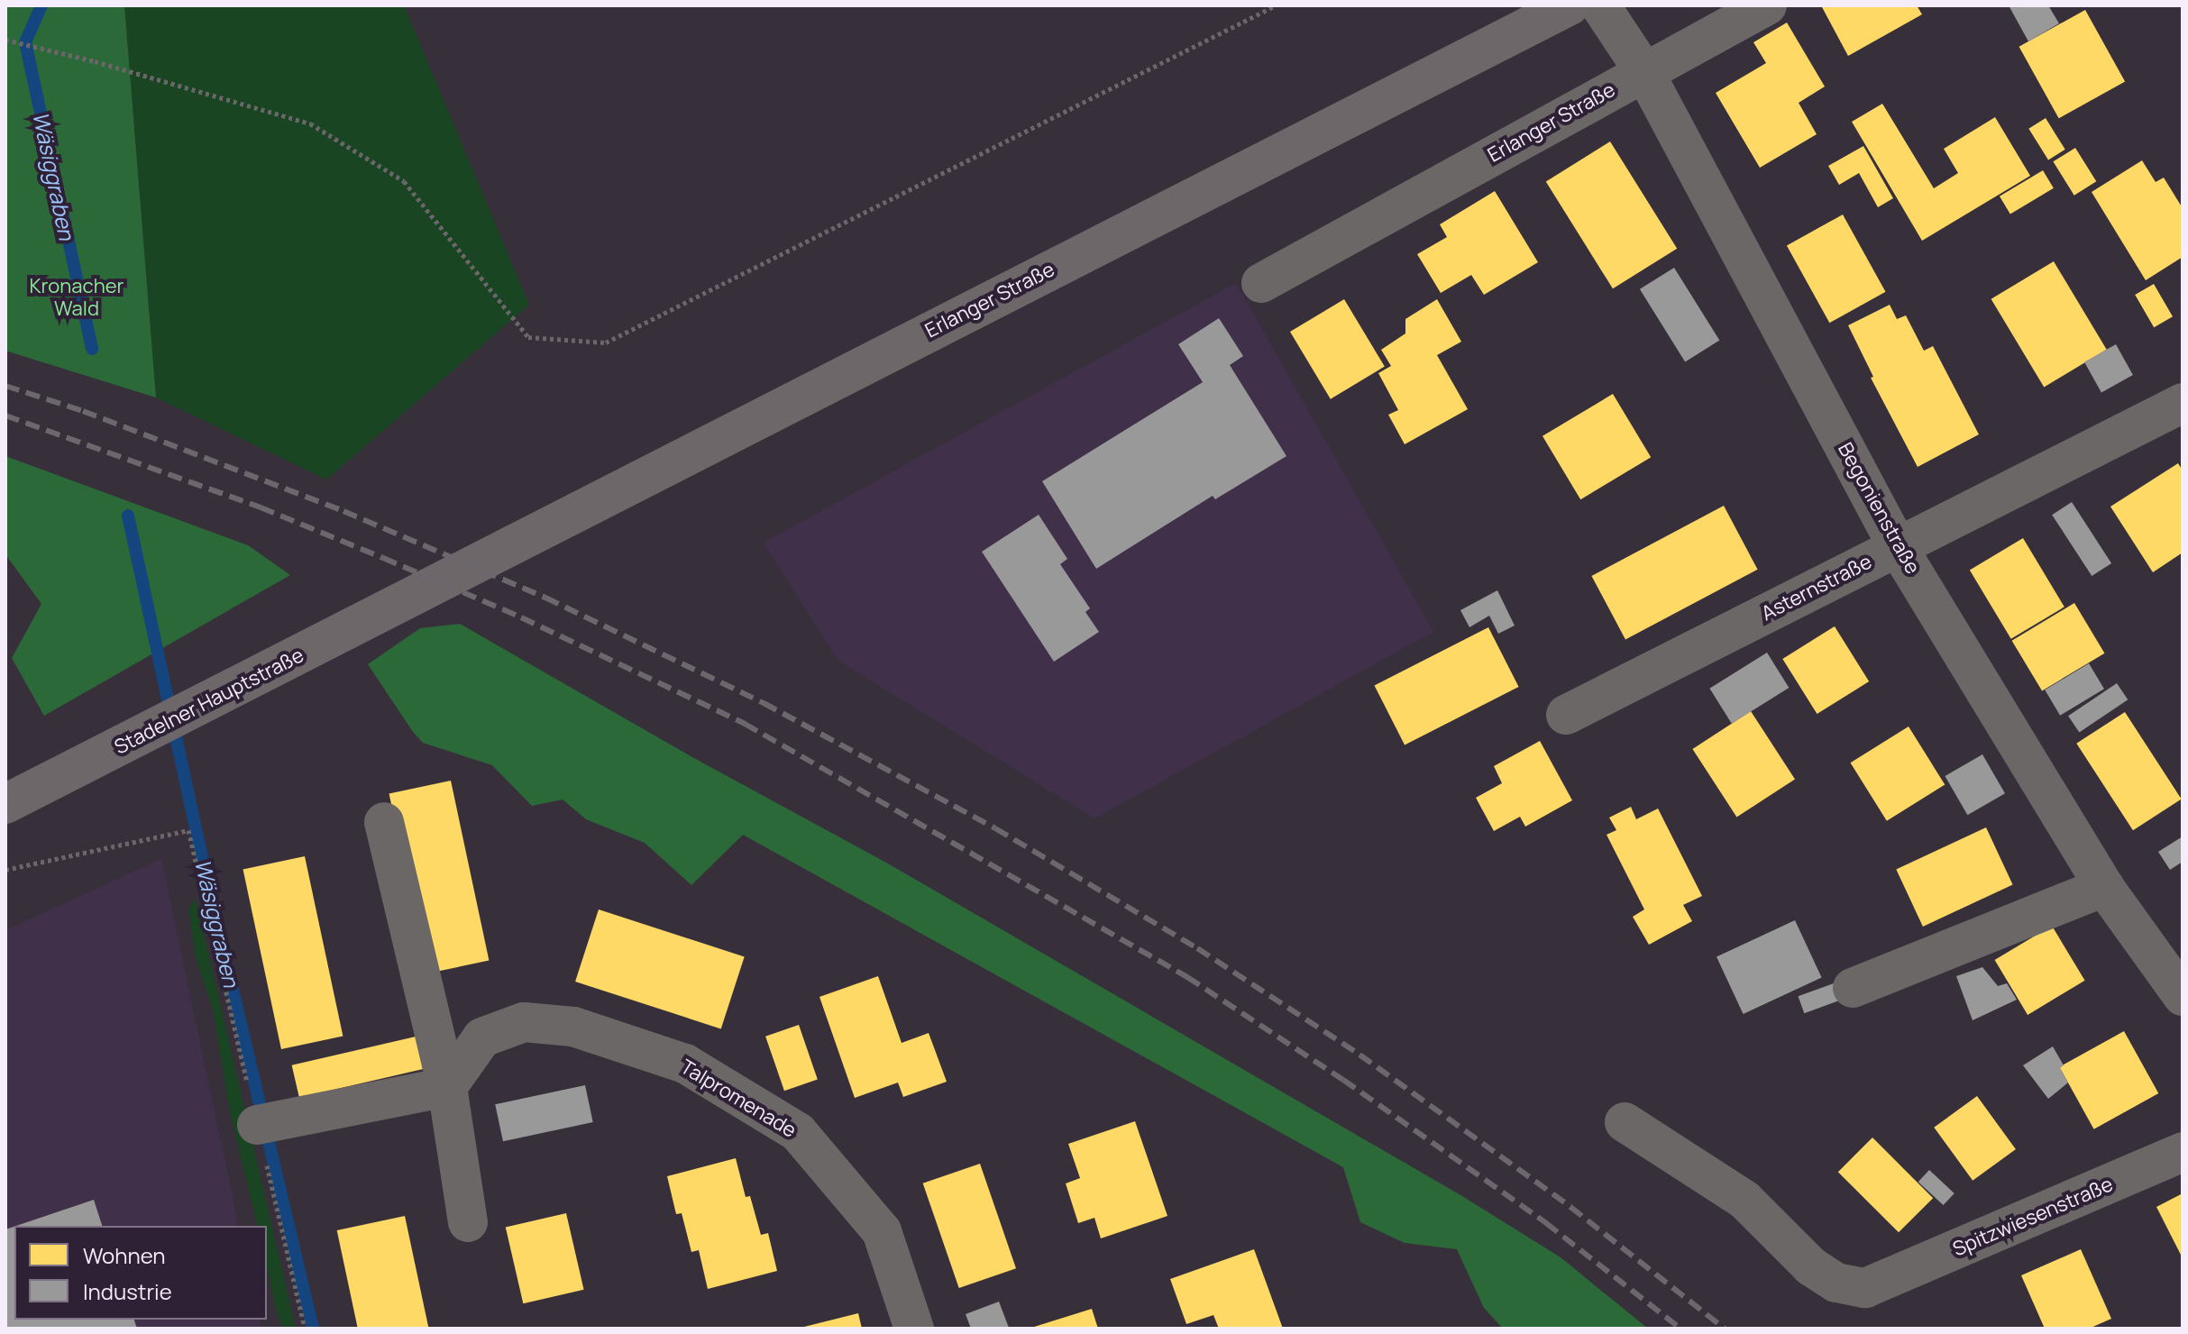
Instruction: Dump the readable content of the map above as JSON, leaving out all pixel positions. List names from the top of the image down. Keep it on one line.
{"streets":{"main road":["Erlanger Straße","Stadelner Hauptstraße"],"street":["Begonienstraße","Asternstraße","Talpromenade","Spitzwiesenstraße"]},"crossings":[["Erlanger Straße","Begonienstraße"],["Erlanger Straße","Stadelner Hauptstraße"],["Begonienstraße","Asternstraße"]],"water":["Wäsiggraben"],"parks":["Kronacher Wald"],"legend":["Wohnen","Industrie"]}
